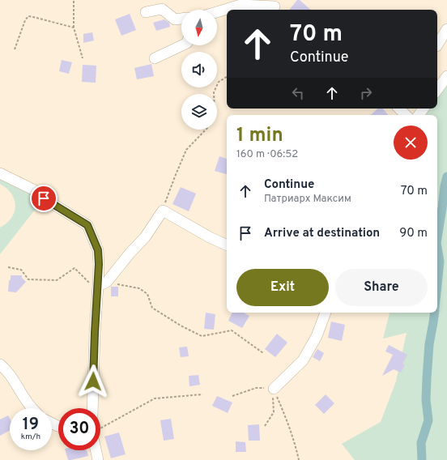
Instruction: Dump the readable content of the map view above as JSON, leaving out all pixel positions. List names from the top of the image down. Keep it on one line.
{"north":"bottom","page":{"turn":["70 m","Continue"],"heading":["1 min","160 m · 06:52"],"list":[{"name":"Continue","note":"Патриарх Максим","value":"70 m"},{"name":"Arrive at destination","value":"90 m"}],"buttons":["Exit","Share"],"speed":"19 km/h","limit":"30"}}
